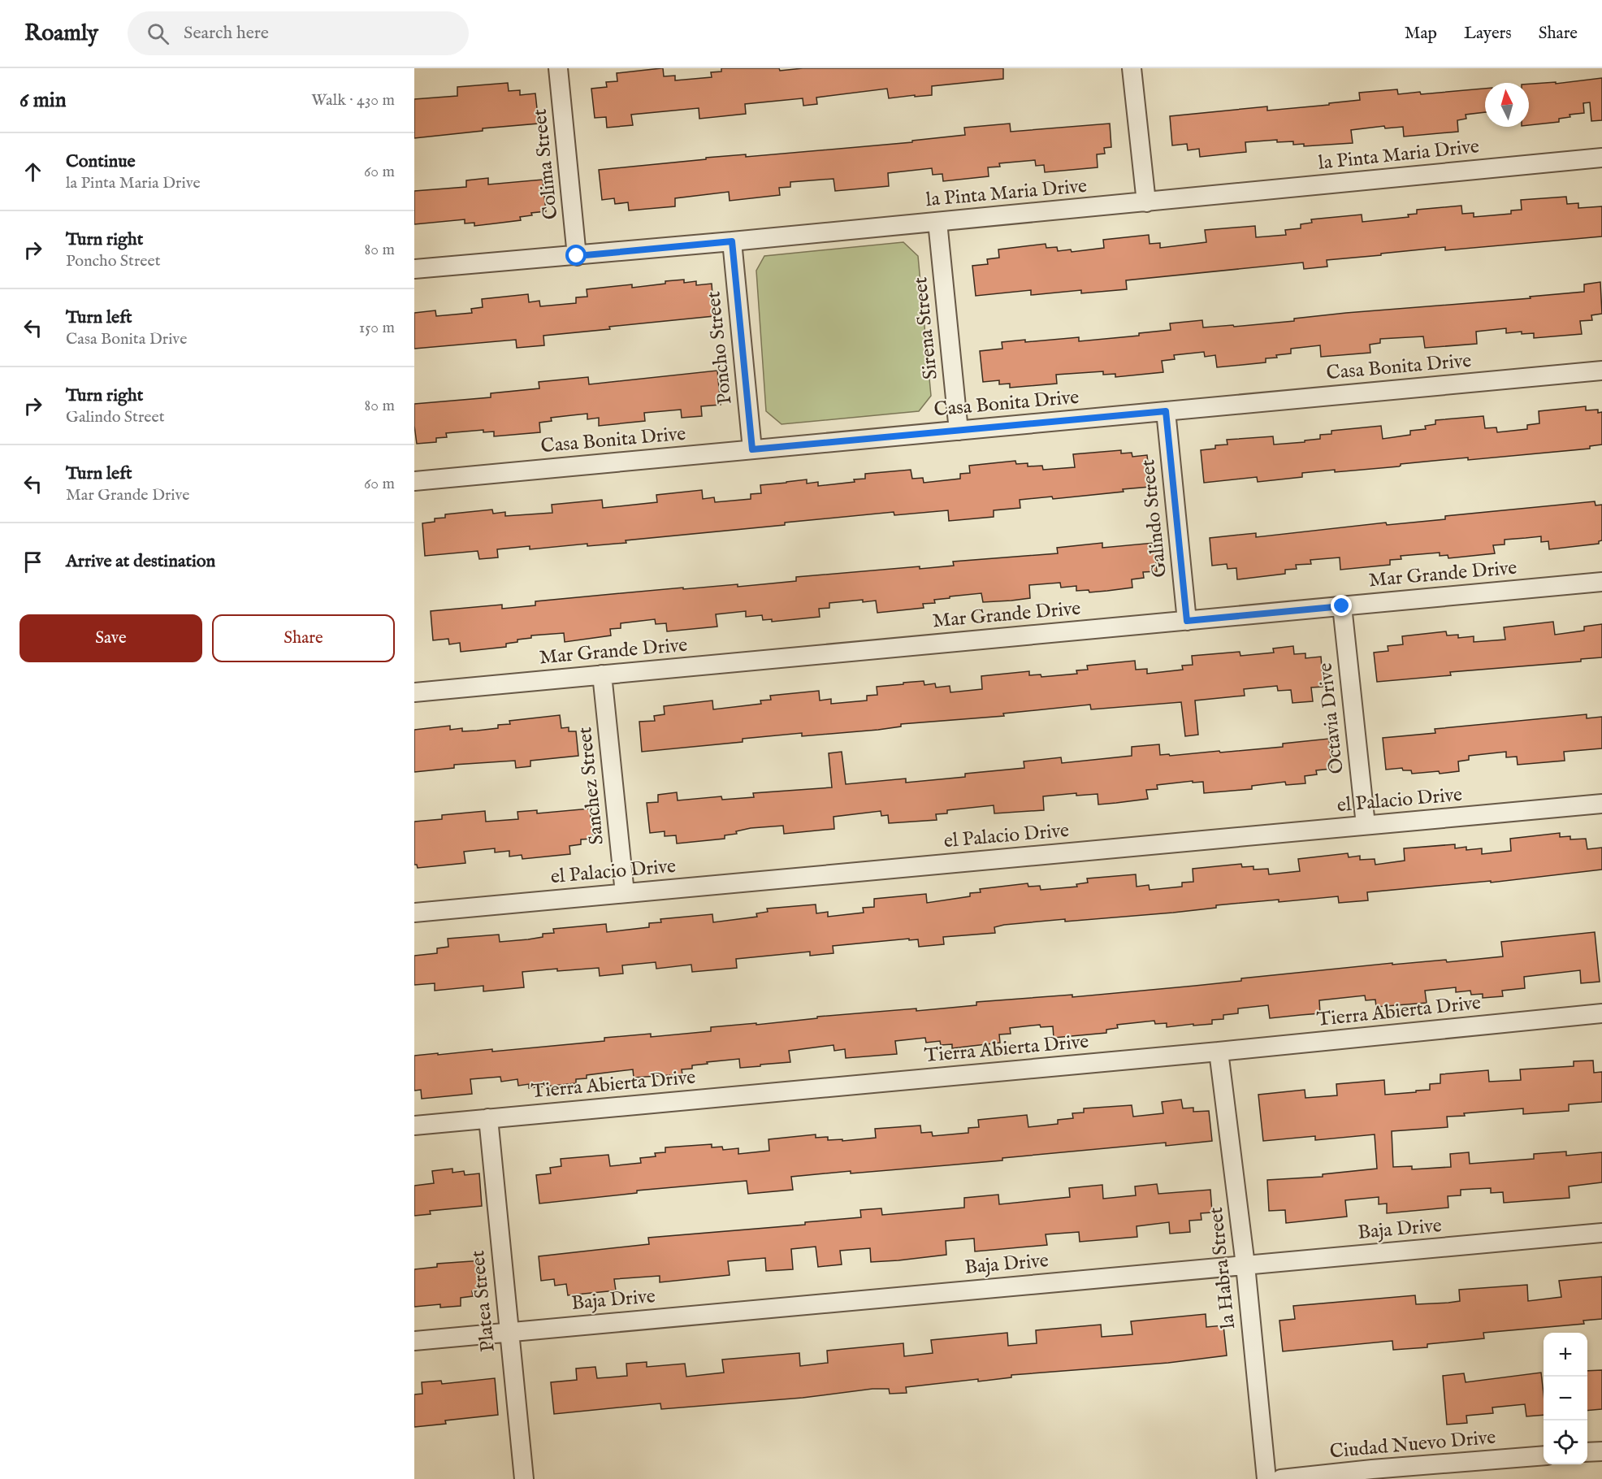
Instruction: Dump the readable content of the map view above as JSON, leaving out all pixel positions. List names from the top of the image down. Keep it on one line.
{"streets":{"street":["la Pinta Maria Drive","Colima Street","Sirena Street","Poncho Street","Casa Bonita Drive","Galindo Street","Mar Grande Drive","Octavia Drive","Sanchez Street","el Palacio Drive","Tierra Abierta Drive","Baja Drive","la Habra Street","Platea Street","Ciudad Nuevo Drive"]},"crossings":[["la Pinta Maria Drive","Colima Street"],["la Pinta Maria Drive","Sirena Street"],["la Pinta Maria Drive","Poncho Street"],["Sirena Street","Casa Bonita Drive"],["Poncho Street","Casa Bonita Drive"],["Casa Bonita Drive","Galindo Street"],["Galindo Street","Mar Grande Drive"],["Mar Grande Drive","Octavia Drive"],["Mar Grande Drive","Sanchez Street"],["Octavia Drive","el Palacio Drive"],["Sanchez Street","el Palacio Drive"],["Tierra Abierta Drive","la Habra Street"],["Tierra Abierta Drive","Platea Street"],["Baja Drive","la Habra Street"],["Baja Drive","Platea Street"]],"north":"top","page":{"header":"Roamly","search":"Search here","nav":["Map","Layers","Share"],"heading":["6 min","Walk · 430 m"],"list":[["Continue","la Pinta Maria Drive","60 m"],["Turn right","Poncho Street","80 m"],["Turn left","Casa Bonita Drive","150 m"],["Turn right","Galindo Street","80 m"],["Turn left","Mar Grande Drive","60 m"],"Arrive at destination"],"buttons":["Save","Share"],"map_buttons":["+","−"]}}
